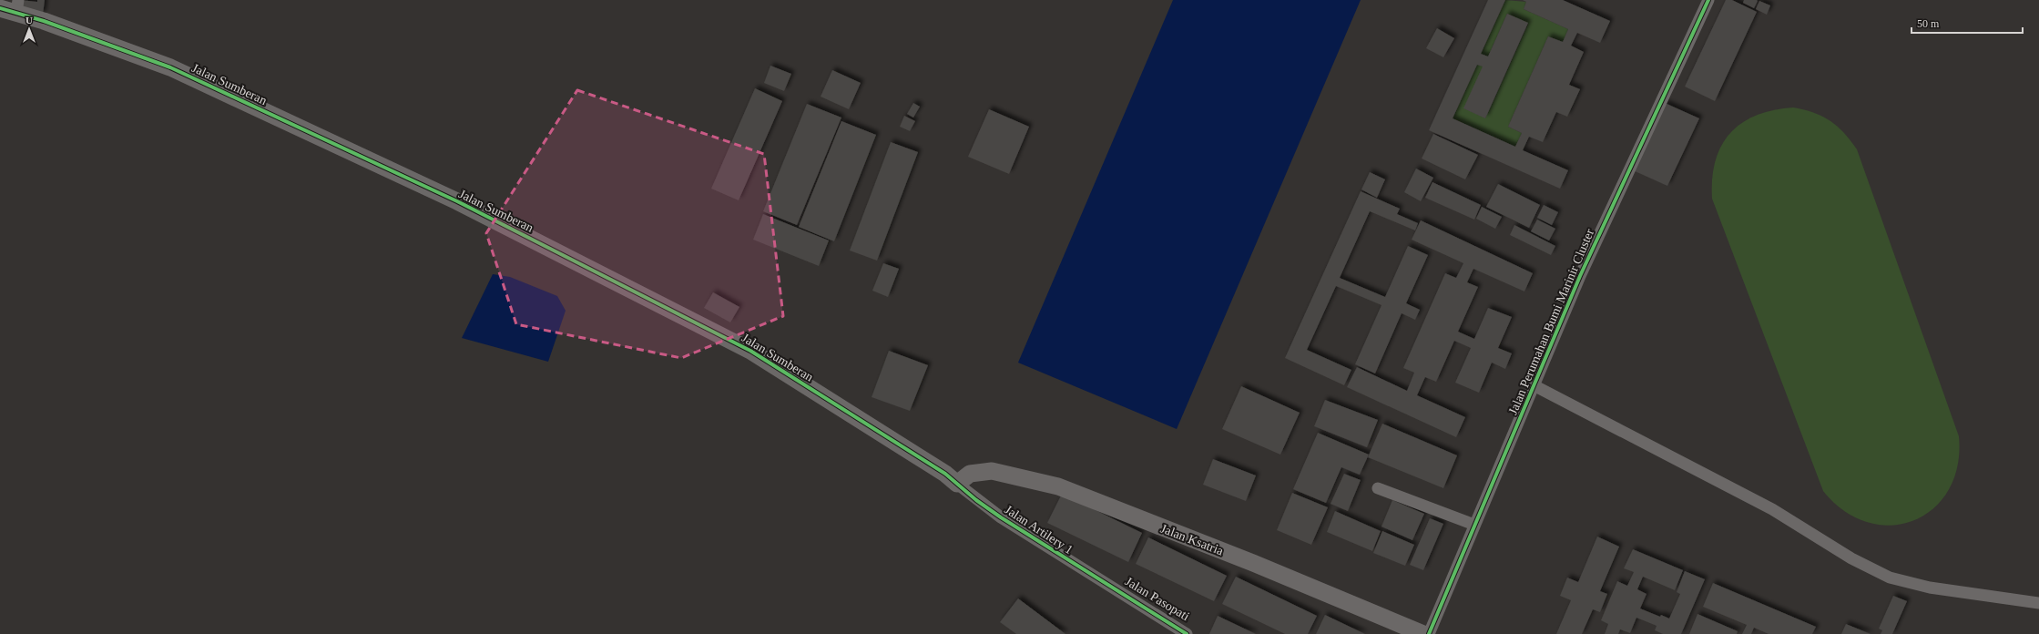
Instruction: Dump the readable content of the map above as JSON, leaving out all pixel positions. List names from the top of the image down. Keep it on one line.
{"streets":{"street":["Jalan Sumberan","Jalan Perumahan Bumi Marinir Cluster","Jalan Artilery 1","Jalan Ksatria","Jalan Pasopati"]},"crossings":[["Jalan Sumberan","Jalan Artilery 1"],["Jalan Sumberan","Jalan Ksatria"],["Jalan Artilery 1","Jalan Ksatria"],["Jalan Artilery 1","Jalan Pasopati"]],"scale_bar":"50 m","north":"top"}
